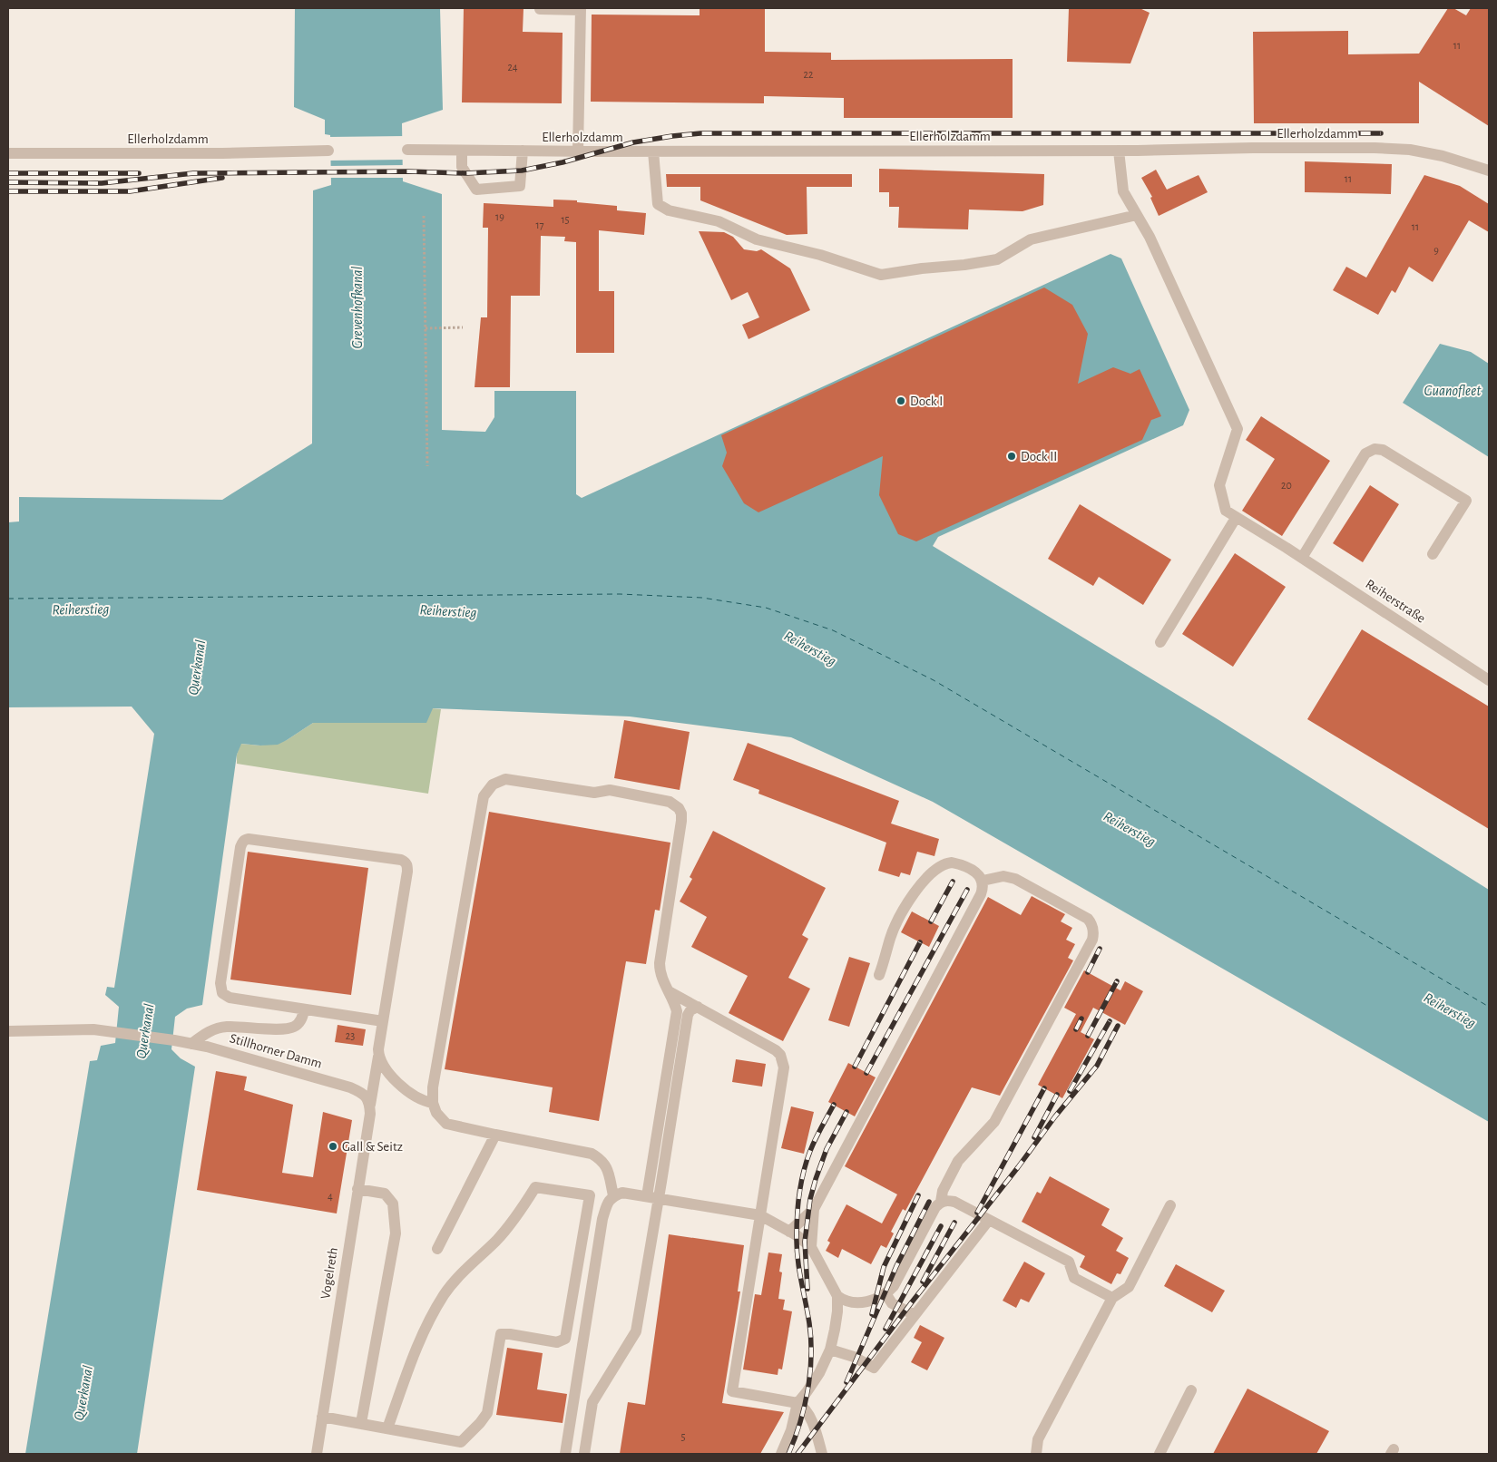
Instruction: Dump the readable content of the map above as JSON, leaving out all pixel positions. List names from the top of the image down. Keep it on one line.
{"streets":{"street":["Ellerholzdamm","Reiherstraße","Stillhorner Damm","Vogelreth"]},"crossings":[["Stillhorner Damm","Vogelreth"]],"water":["Grevenhofkanal","Guanofleet","Reiherstieg","Querkanal"],"places":["Dock I","Dock II","Gall & Seitz"],"house_numbers":["11","24","22","11","19","15","17","11","9","20","23","4","5"]}
